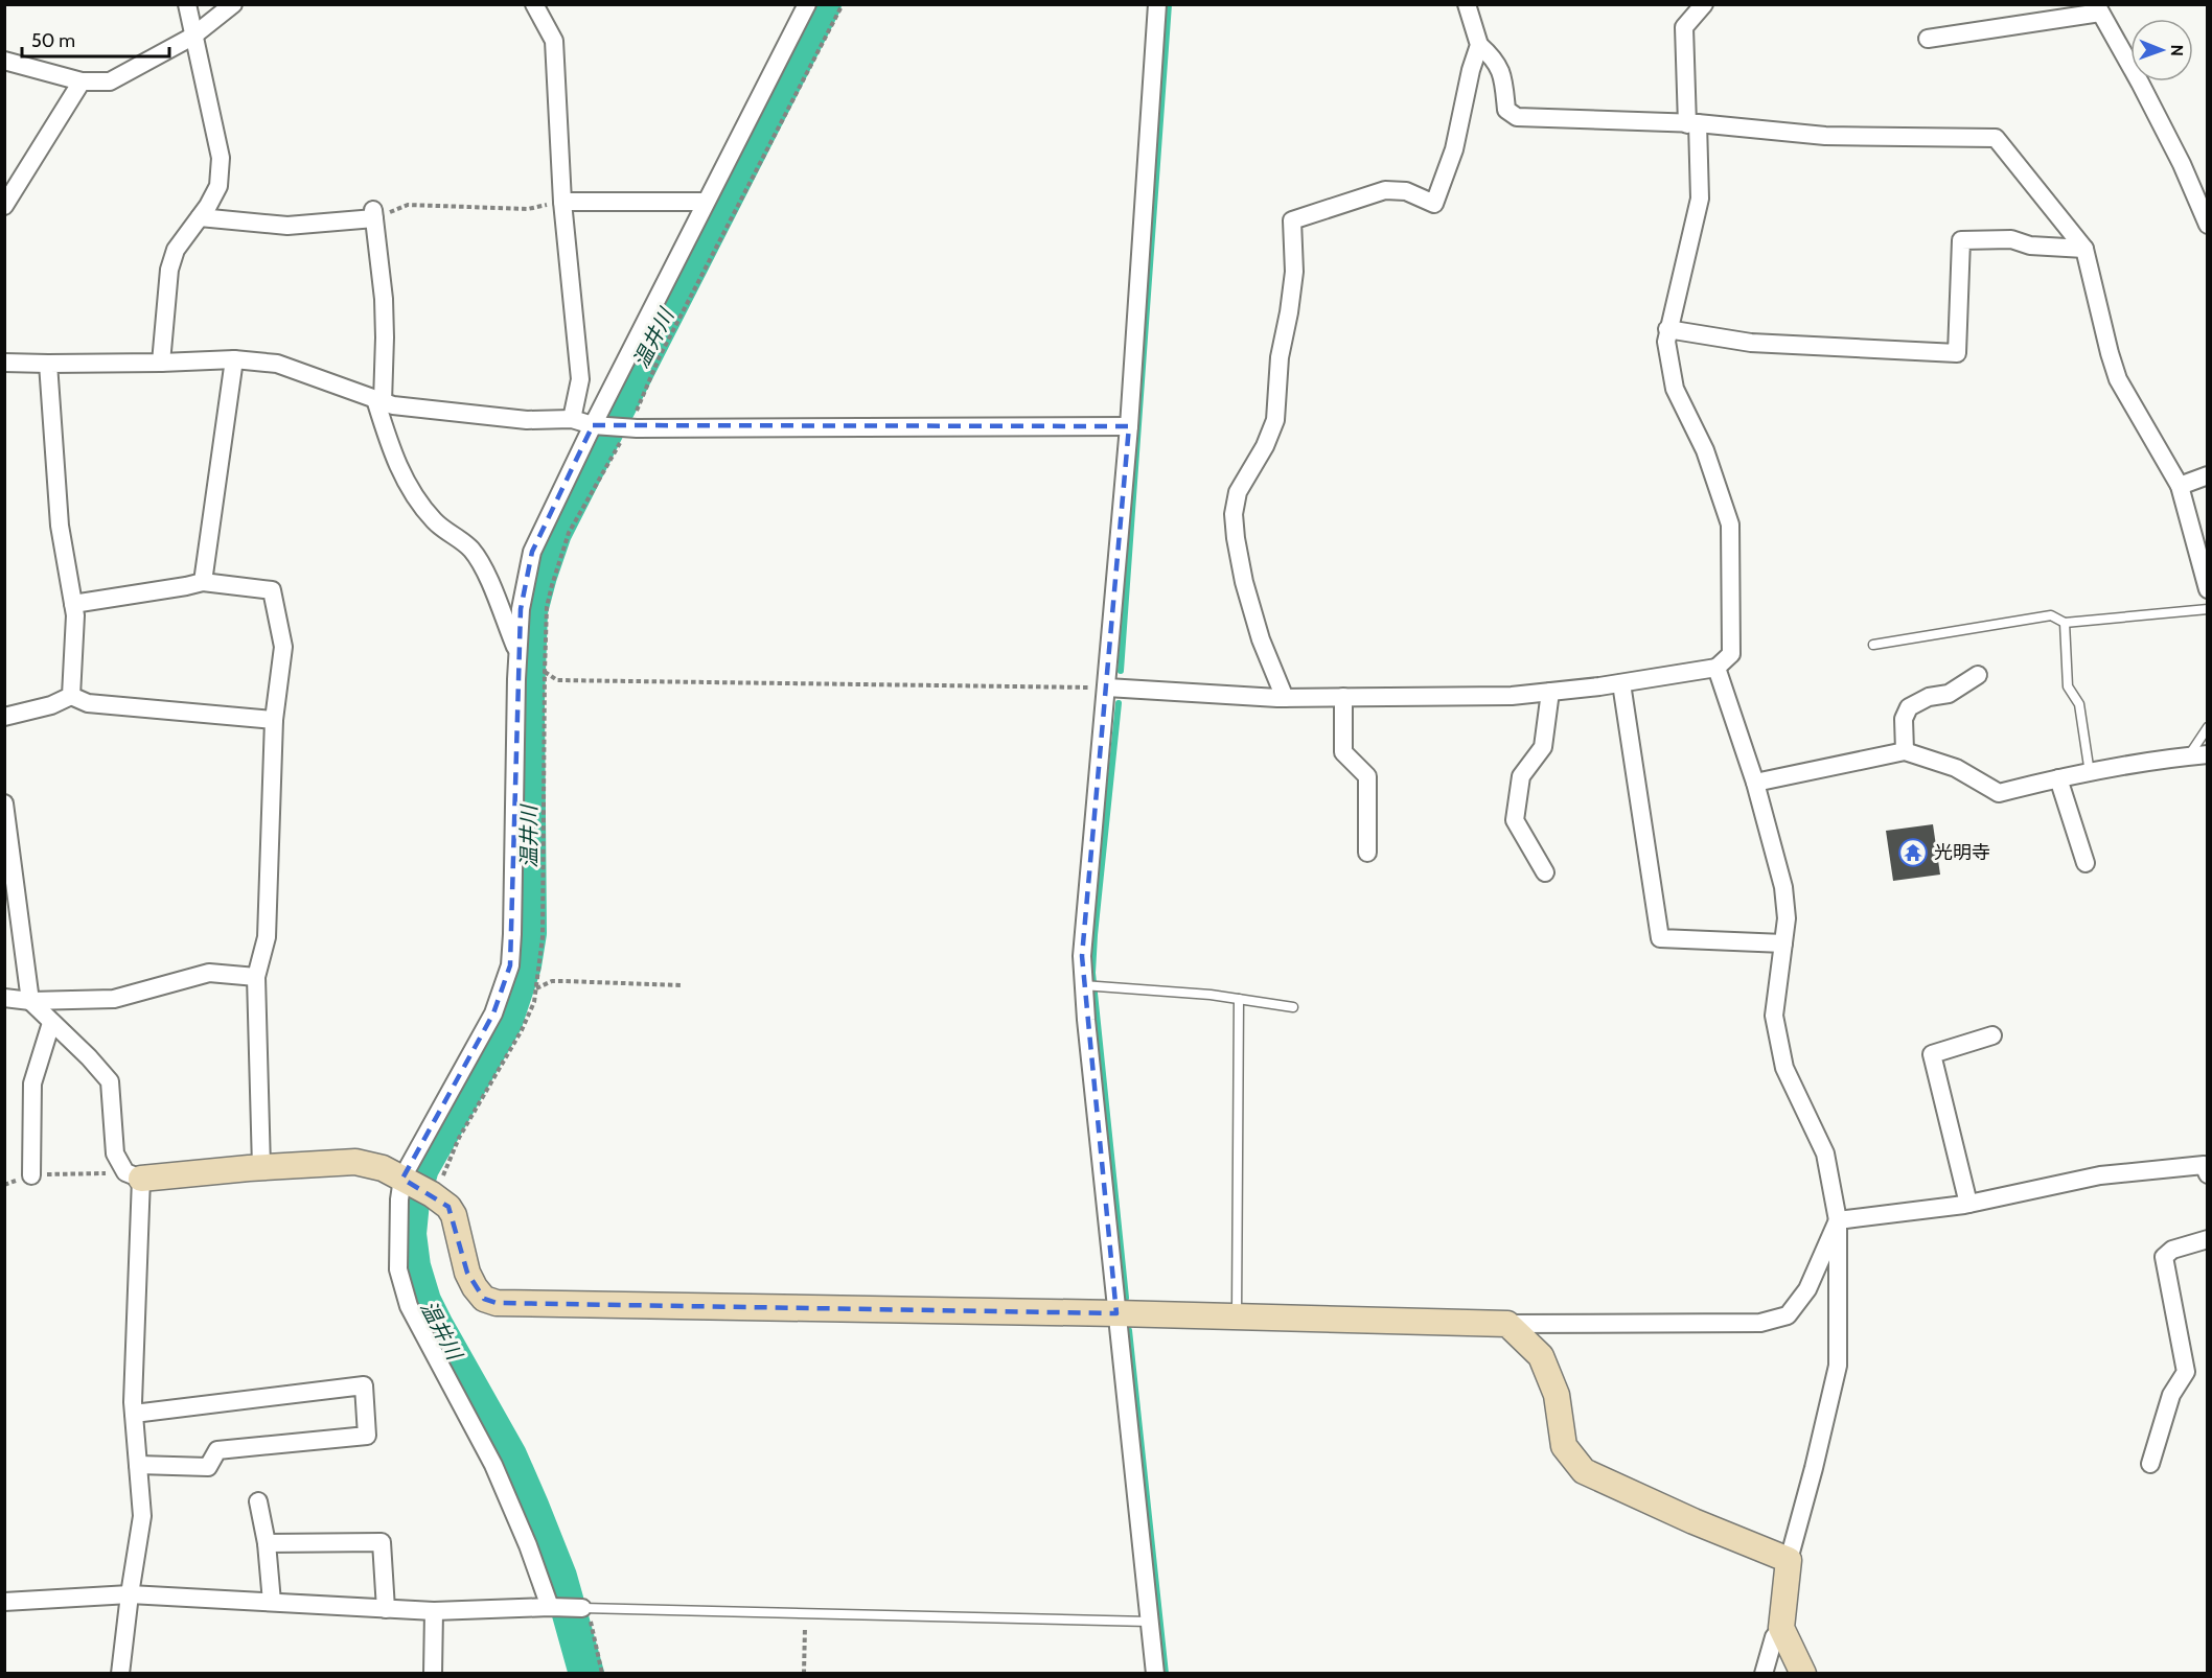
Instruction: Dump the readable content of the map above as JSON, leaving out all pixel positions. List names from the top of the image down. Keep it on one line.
{"water":["温井川"],"places":{"temple":["光明寺"]},"scale_bar":"50 m","north":"right"}
